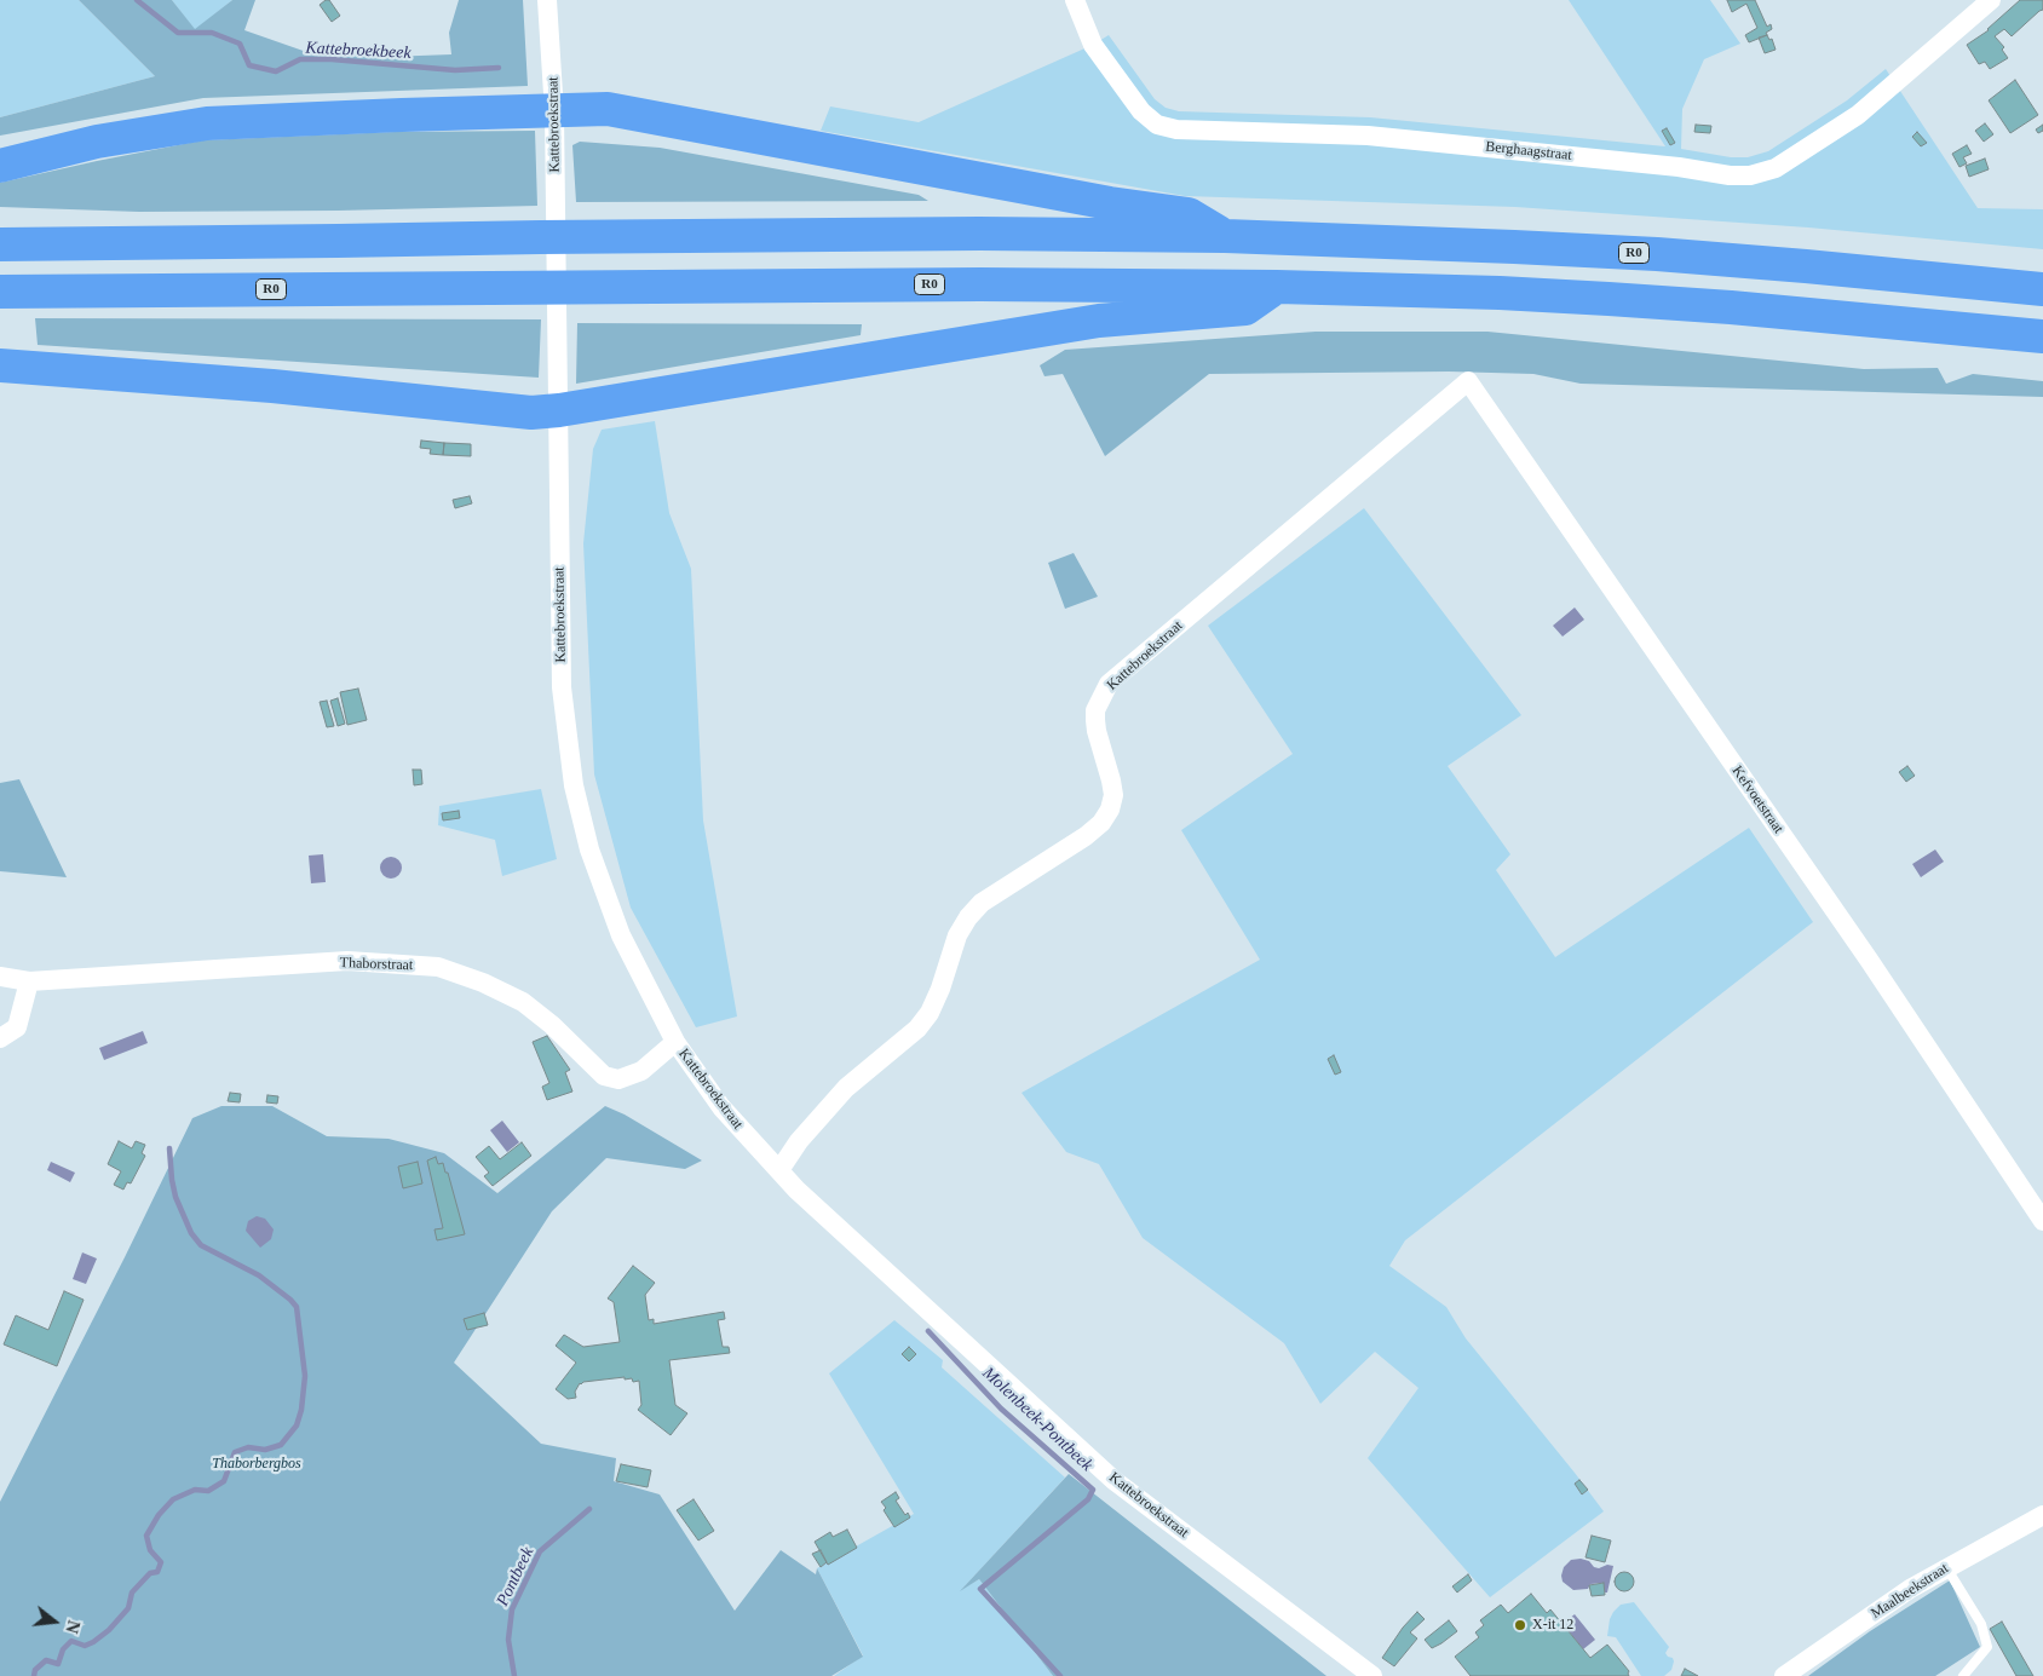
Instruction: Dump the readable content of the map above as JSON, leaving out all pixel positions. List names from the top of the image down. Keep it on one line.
{"streets":{"highway":["R0"],"street":["Kattebroekstraat","Berghaagstraat","Kefvoetstraat","Thaborstraat","Maalbeekstraat"]},"crossings":[["Kattebroekstraat","Kefvoetstraat"],["Kattebroekstraat","Thaborstraat"]],"water":["Kattebroekbeek","Molenbeek-Pontbeek","Pontbeek"],"parks":["Thaborbergbos"],"places":["X-it 12"],"north":"right"}
